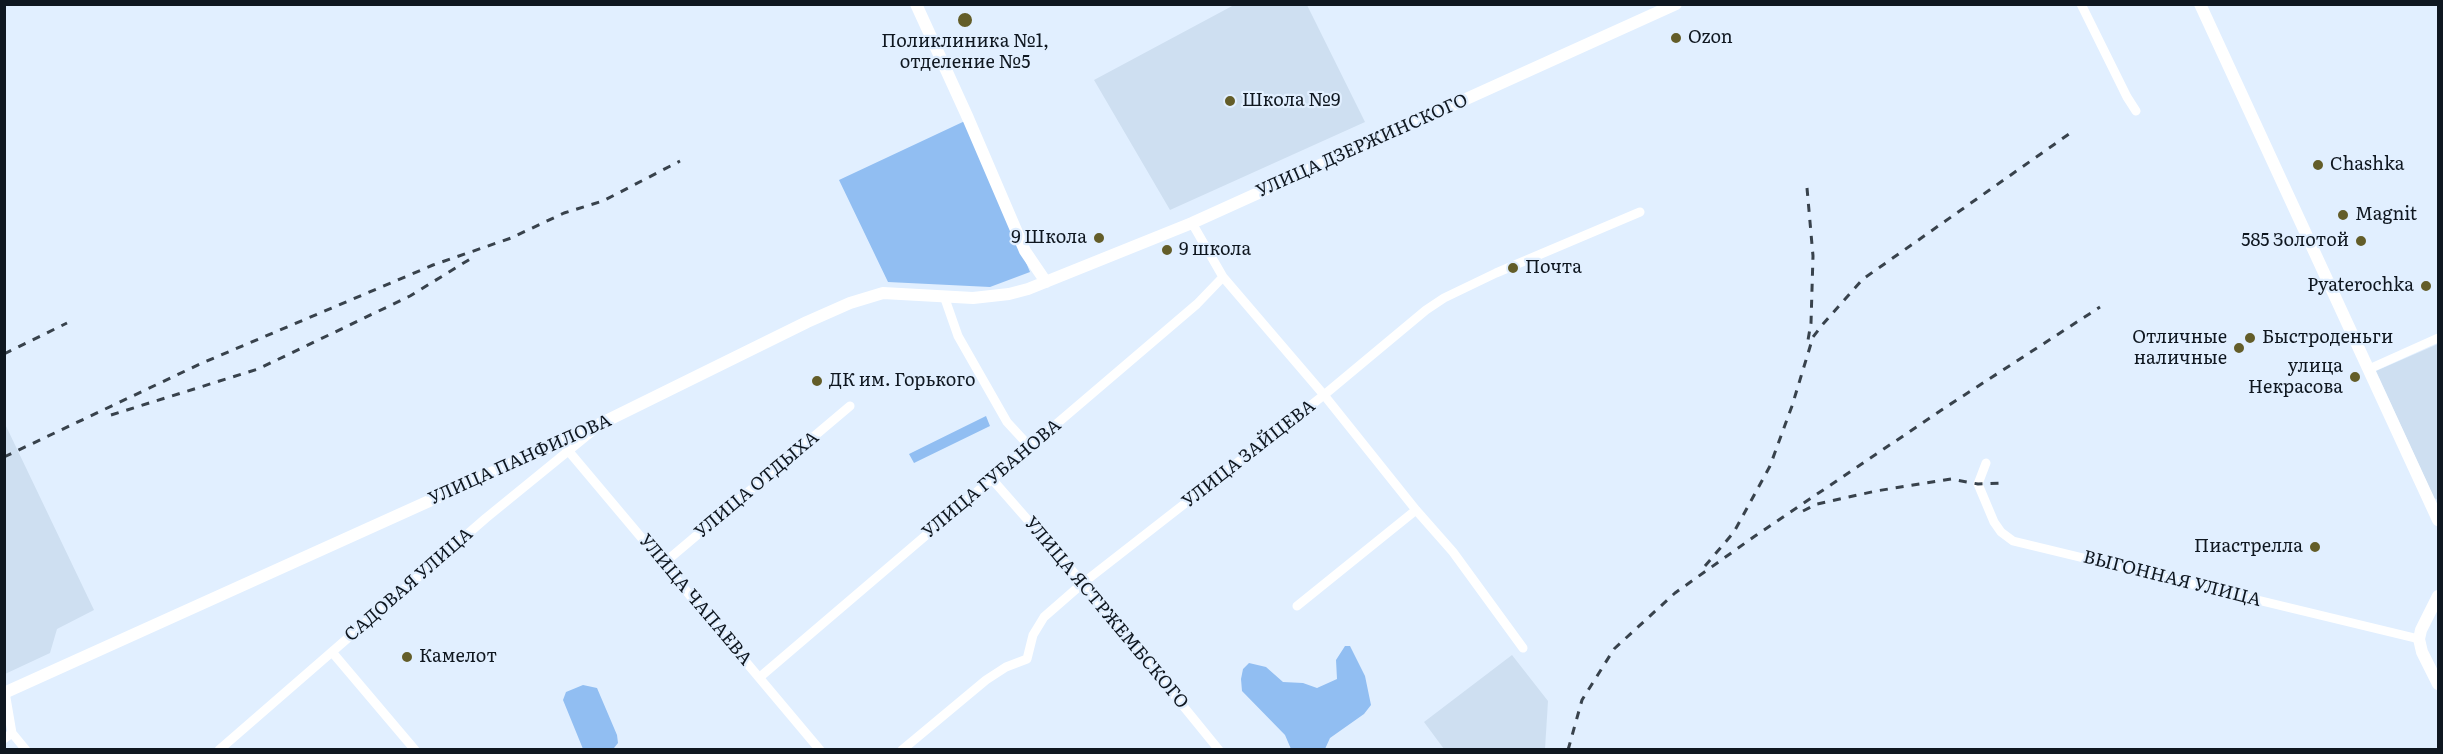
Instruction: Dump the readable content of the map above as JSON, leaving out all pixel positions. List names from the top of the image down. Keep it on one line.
{"streets":{"main road":["УЛИЦА ДЗЕРЖИНСКОГО","УЛИЦА ПАНФИЛОВА"],"street":["УЛИЦА ЗАЙЦЕВА","УЛИЦА ГУБАНОВА","УЛИЦА ОТДЫХА","ВЫГОННАЯ УЛИЦА","САДОВАЯ УЛИЦА","УЛИЦА ЧАПАЕВА","УЛИЦА ЯСТРЖЕМБСКОГО"]},"crossings":[["УЛИЦА ДЗЕРЖИНСКОГО","УЛИЦА ПАНФИЛОВА"],["УЛИЦА ЗАЙЦЕВА","УЛИЦА ЯСТРЖЕМБСКОГО"],["УЛИЦА ПАНФИЛОВА","САДОВАЯ УЛИЦА"],["УЛИЦА ПАНФИЛОВА","УЛИЦА ЧАПАЕВА"],["УЛИЦА ГУБАНОВА","УЛИЦА ЧАПАЕВА"],["УЛИЦА ГУБАНОВА","УЛИЦА ЯСТРЖЕМБСКОГО"],["УЛИЦА ОТДЫХА","УЛИЦА ЧАПАЕВА"],["САДОВАЯ УЛИЦА","УЛИЦА ЧАПАЕВА"]],"places":["Поликлиника №1, отделение №5","Ozon","Школа №9","Chashka","Magnit","9 Школа","585 Золотой","9 школа","Почта","Pyaterochka","Быстроденьги","Отличные наличные","улица Некрасова","ДК им. Горького","Пиастрелла","Камелот"]}
